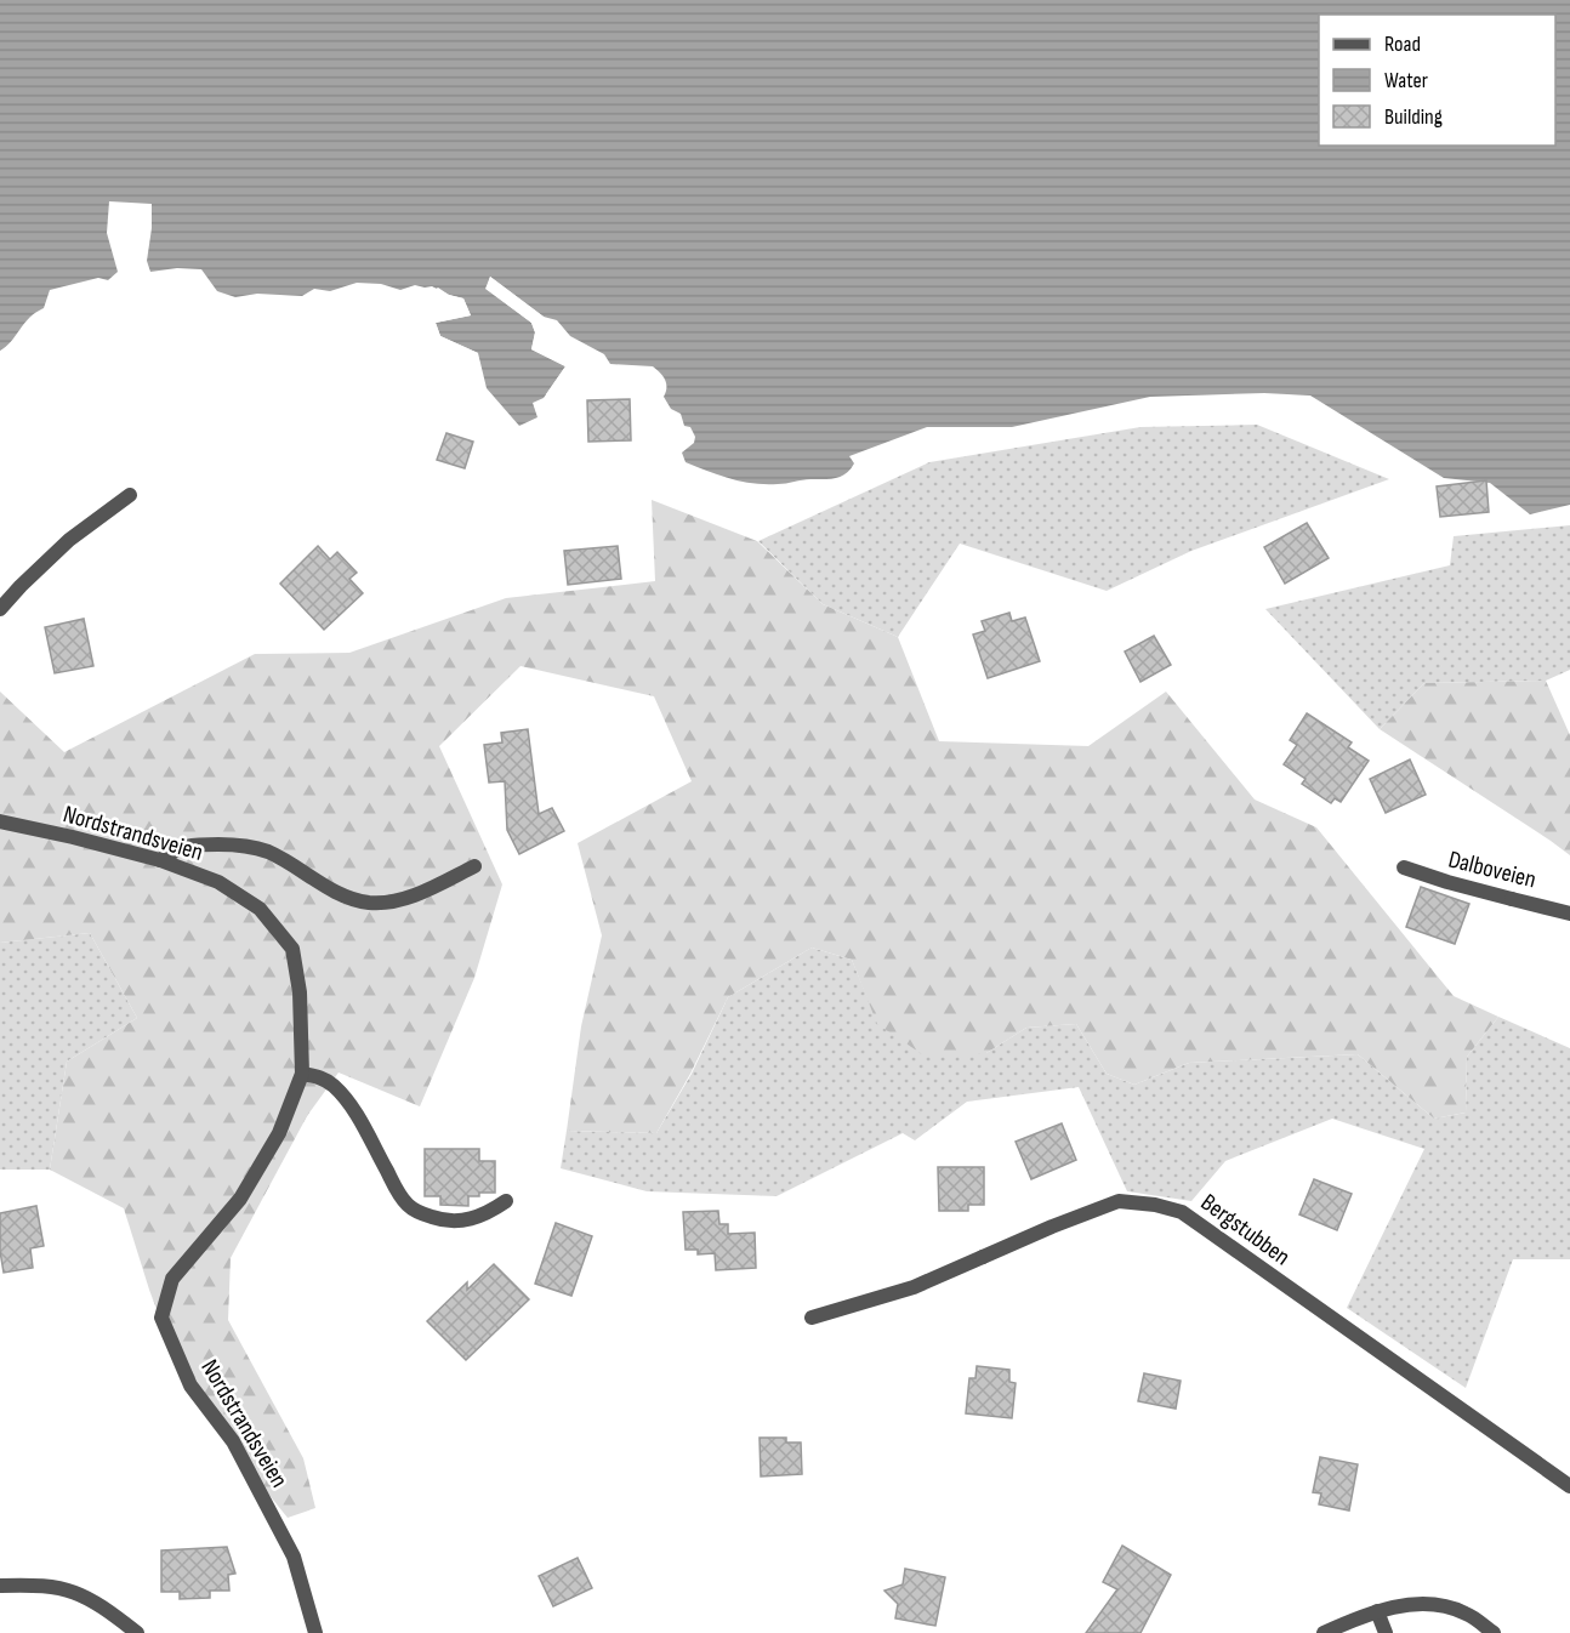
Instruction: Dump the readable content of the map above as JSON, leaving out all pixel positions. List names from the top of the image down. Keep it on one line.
{"streets":{"street":["Nordstrandsveien","Dalboveien","Bergstubben"]},"legend":["Road","Water","Building"]}
